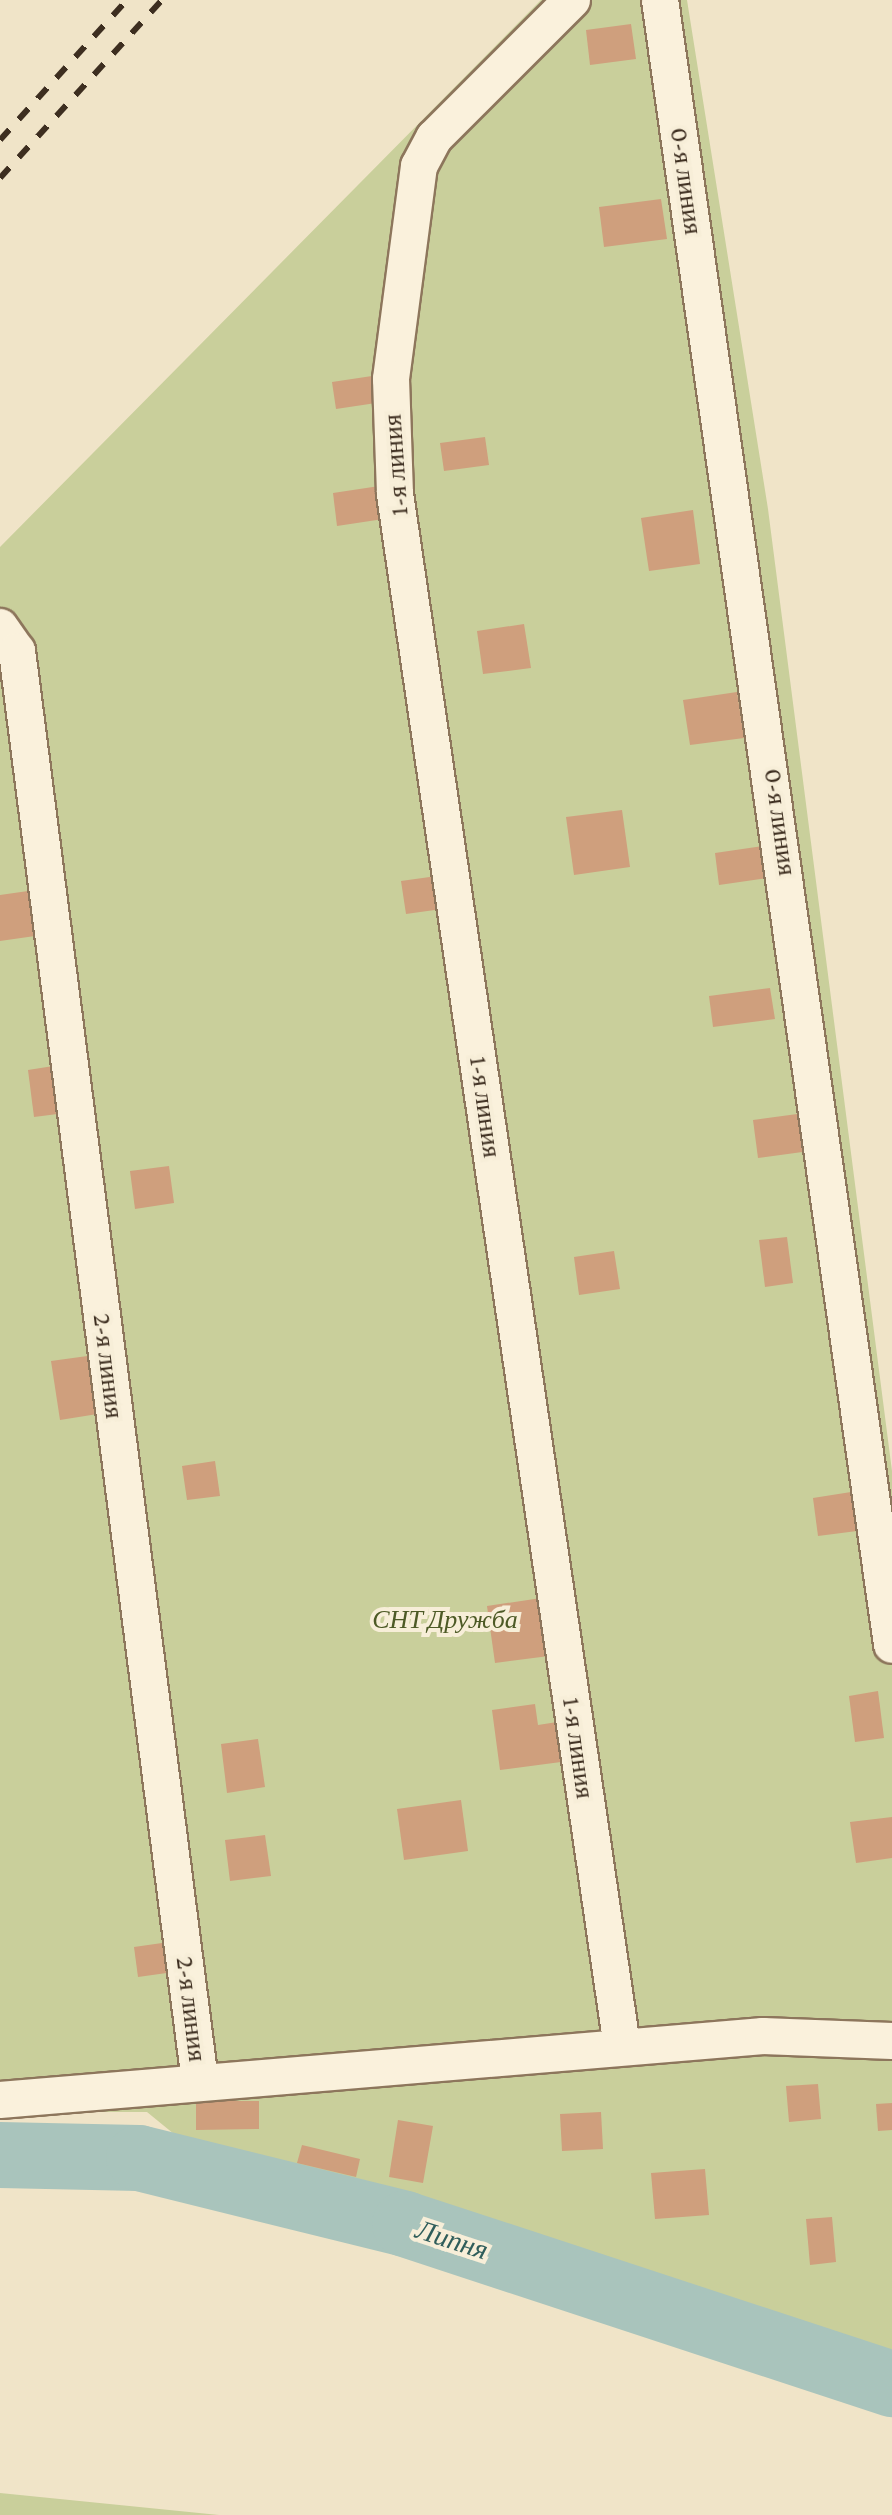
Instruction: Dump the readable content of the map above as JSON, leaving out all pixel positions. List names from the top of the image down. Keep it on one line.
{"streets":{"street":["0-я линия","1-я линия","2-я линия"]},"water":["Липня"],"parks":["СНТ Дружба"]}
